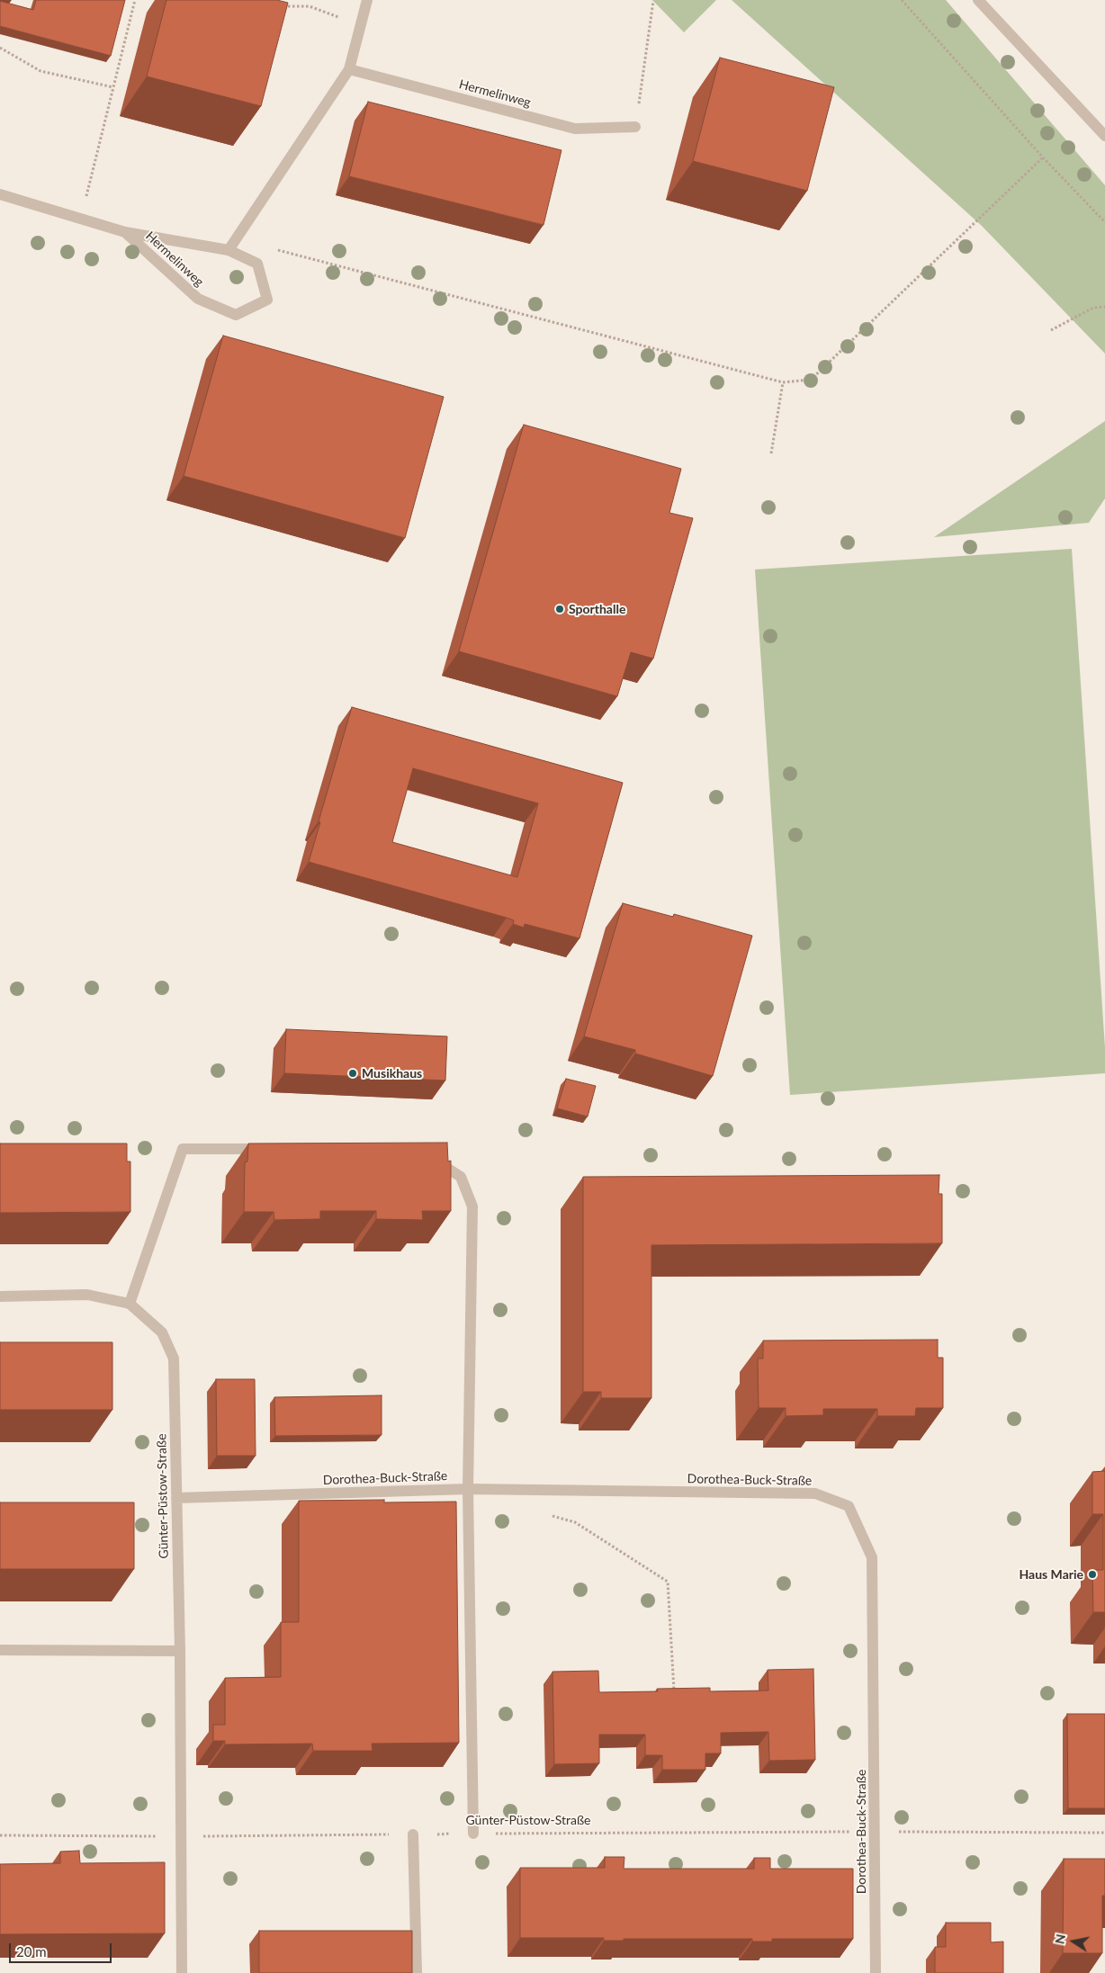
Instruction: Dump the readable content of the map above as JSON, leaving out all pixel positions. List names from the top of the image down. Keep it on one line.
{"streets":{"street":["Hermelinweg","Dorothea-Buck-Straße","Günter-Püstow-Straße"]},"crossings":[["Dorothea-Buck-Straße","Günter-Püstow-Straße"]],"places":["Sporthalle","Musikhaus","Haus Marie"],"scale_bar":"20 m","north":"left"}
